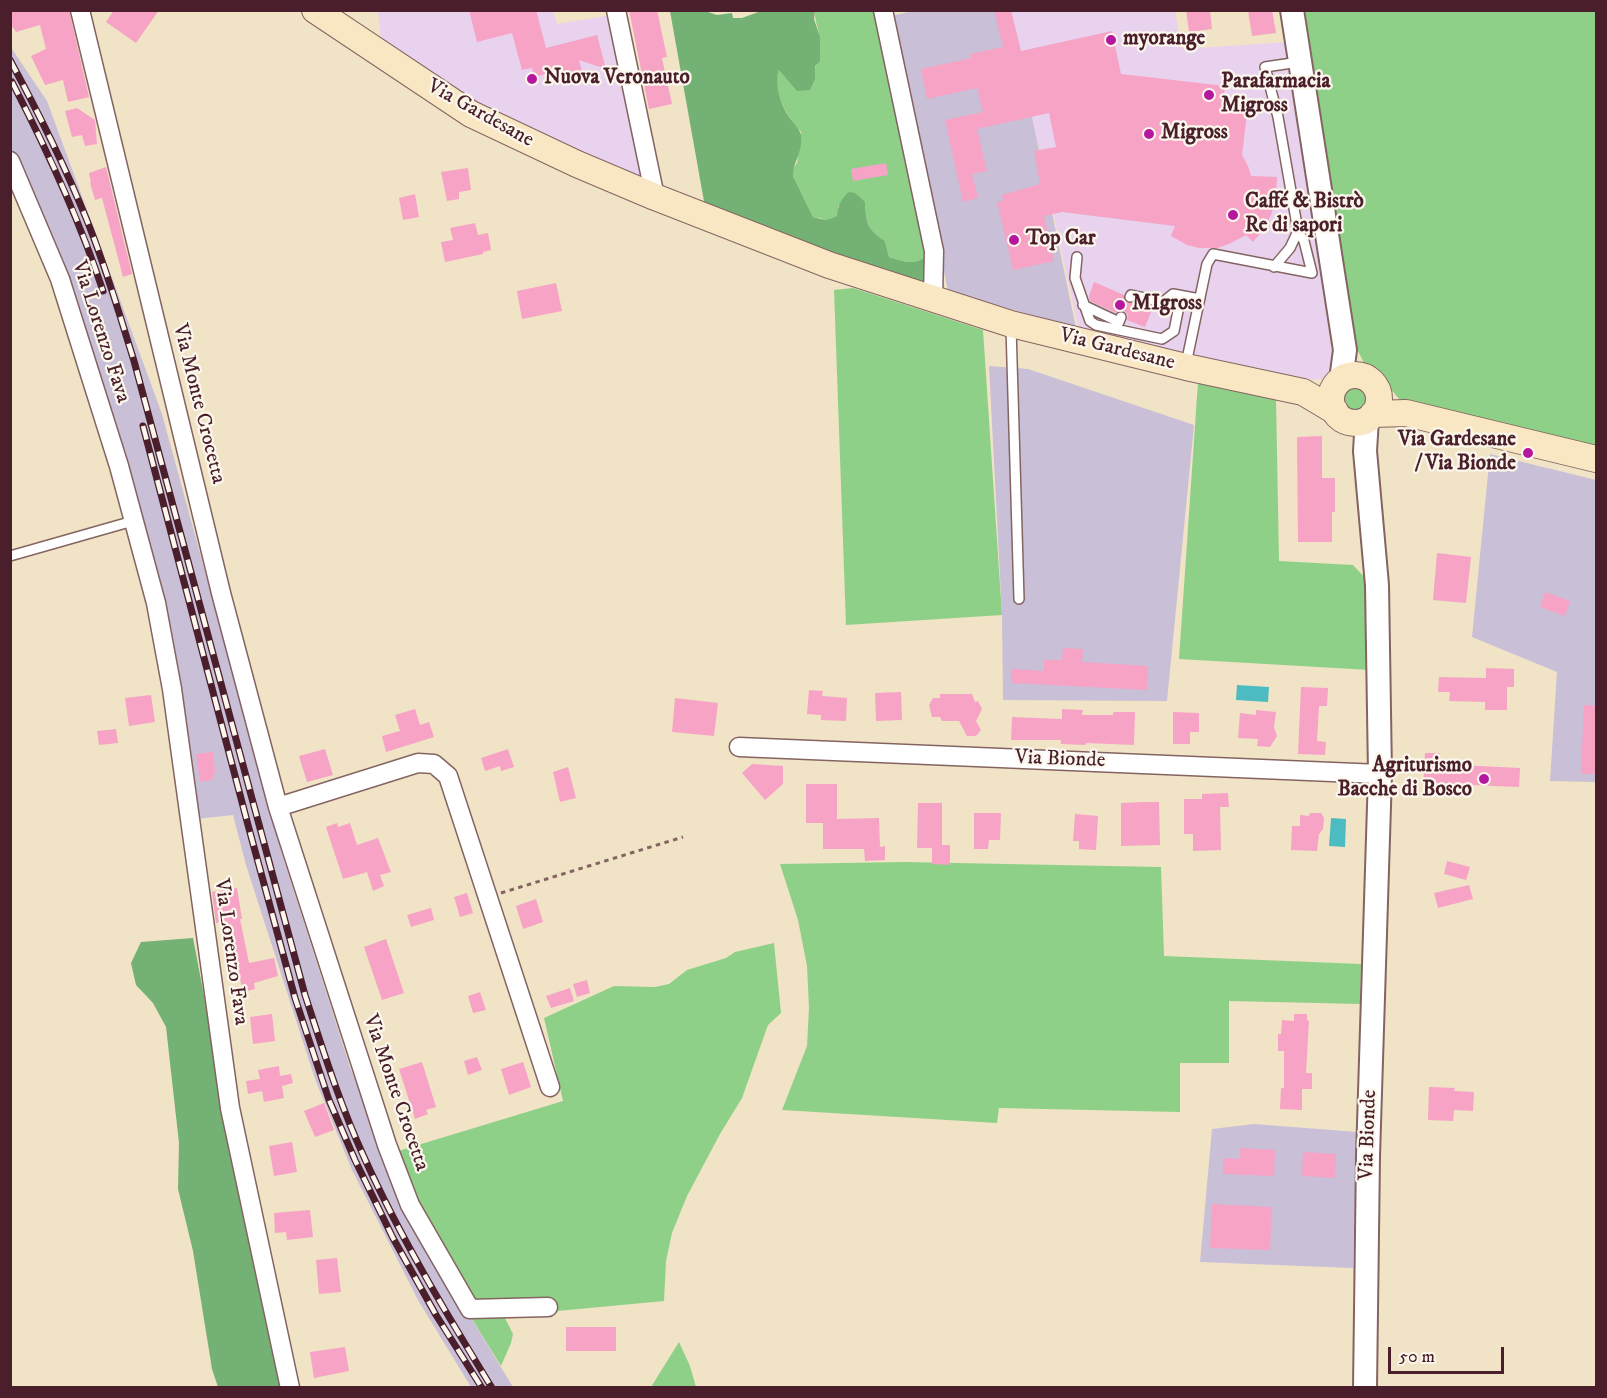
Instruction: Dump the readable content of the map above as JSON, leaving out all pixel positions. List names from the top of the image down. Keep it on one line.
{"streets":{"main road":["Via Gardesane"],"street":["Via Lorenzo Fava","Via Monte Crocetta","Via Bionde"]},"crossings":[["Via Gardesane","Via Bionde"]],"places":["myorange","Nuova Veronauto","Parafarmacia Migross","Migross","Caffé & Bistrò Re di sapori","Top Car","MIgross","Via Gardesane / Via Bionde","Agriturismo Bacche di Bosco"],"scale_bar":"50 m"}
